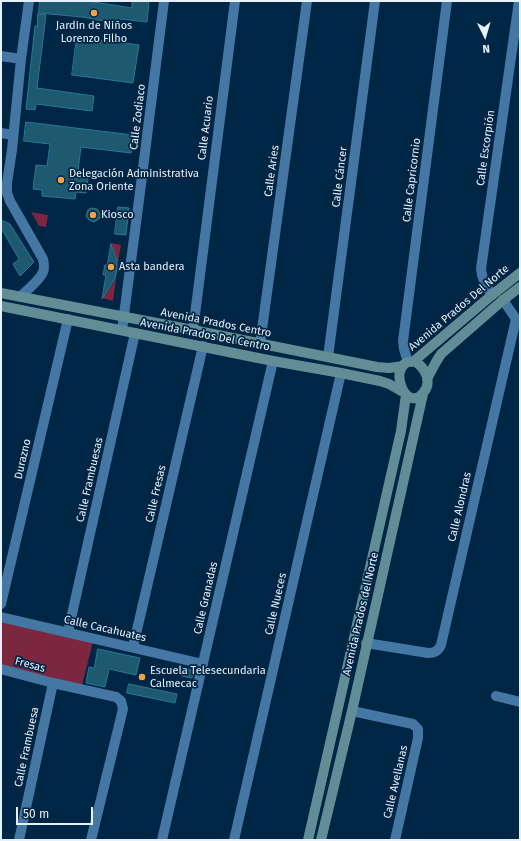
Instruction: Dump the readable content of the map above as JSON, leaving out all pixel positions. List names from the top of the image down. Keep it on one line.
{"streets":{"main road":["Avenida Prados Del Norte","Avenida Prados Centro","Avenida Prados Del Centro","Avenida Prados del Norte"],"street":["Calle Zodiaco","Calle Acuario","Calle Escorpión","Calle Aries","Calle Cáncer","Calle Capricornio","Durazno","Calle Frambuesas","Calle Fresas","Calle Alondras","Calle Granadas","Calle Nueces","Calle Cacahuates","Fresas","Calle Frambuesa","Calle Avellanas"]},"crossings":[["Calle Zodiaco","Avenida Prados Centro"],["Calle Zodiaco","Avenida Prados Del Centro"],["Calle Acuario","Avenida Prados Centro"],["Calle Escorpión","Avenida Prados Del Norte"],["Calle Aries","Avenida Prados Centro"],["Calle Cáncer","Avenida Prados Centro"],["Calle Capricornio","Avenida Prados Del Norte"],["Calle Capricornio","Avenida Prados Centro"],["Calle Capricornio","Avenida Prados Del Centro"],["Calle Capricornio","Avenida Prados del Norte"],["Avenida Prados Del Norte","Avenida Prados Centro"],["Avenida Prados Del Norte","Avenida Prados Del Centro"],["Avenida Prados Del Norte","Calle Alondras"],["Avenida Prados Del Norte","Avenida Prados del Norte"],["Avenida Prados Centro","Avenida Prados Del Centro"],["Avenida Prados Centro","Avenida Prados del Norte"],["Avenida Prados Del Centro","Durazno"],["Avenida Prados Del Centro","Calle Frambuesas"],["Avenida Prados Del Centro","Calle Fresas"],["Avenida Prados Del Centro","Calle Granadas"],["Avenida Prados Del Centro","Calle Nueces"],["Avenida Prados Del Centro","Avenida Prados del Norte"],["Calle Frambuesas","Calle Cacahuates"],["Calle Fresas","Calle Cacahuates"],["Calle Alondras","Avenida Prados del Norte"],["Calle Granadas","Calle Cacahuates"],["Avenida Prados del Norte","Calle Avellanas"],["Fresas","Calle Frambuesa"]],"places":["Jardin de Niños Lorenzo Filho","Delegación Administrativa Zona Oriente","Kiosco","Asta bandera","Escuela Telesecundaria Calmecac"],"scale_bar":"50 m","north":"bottom"}
